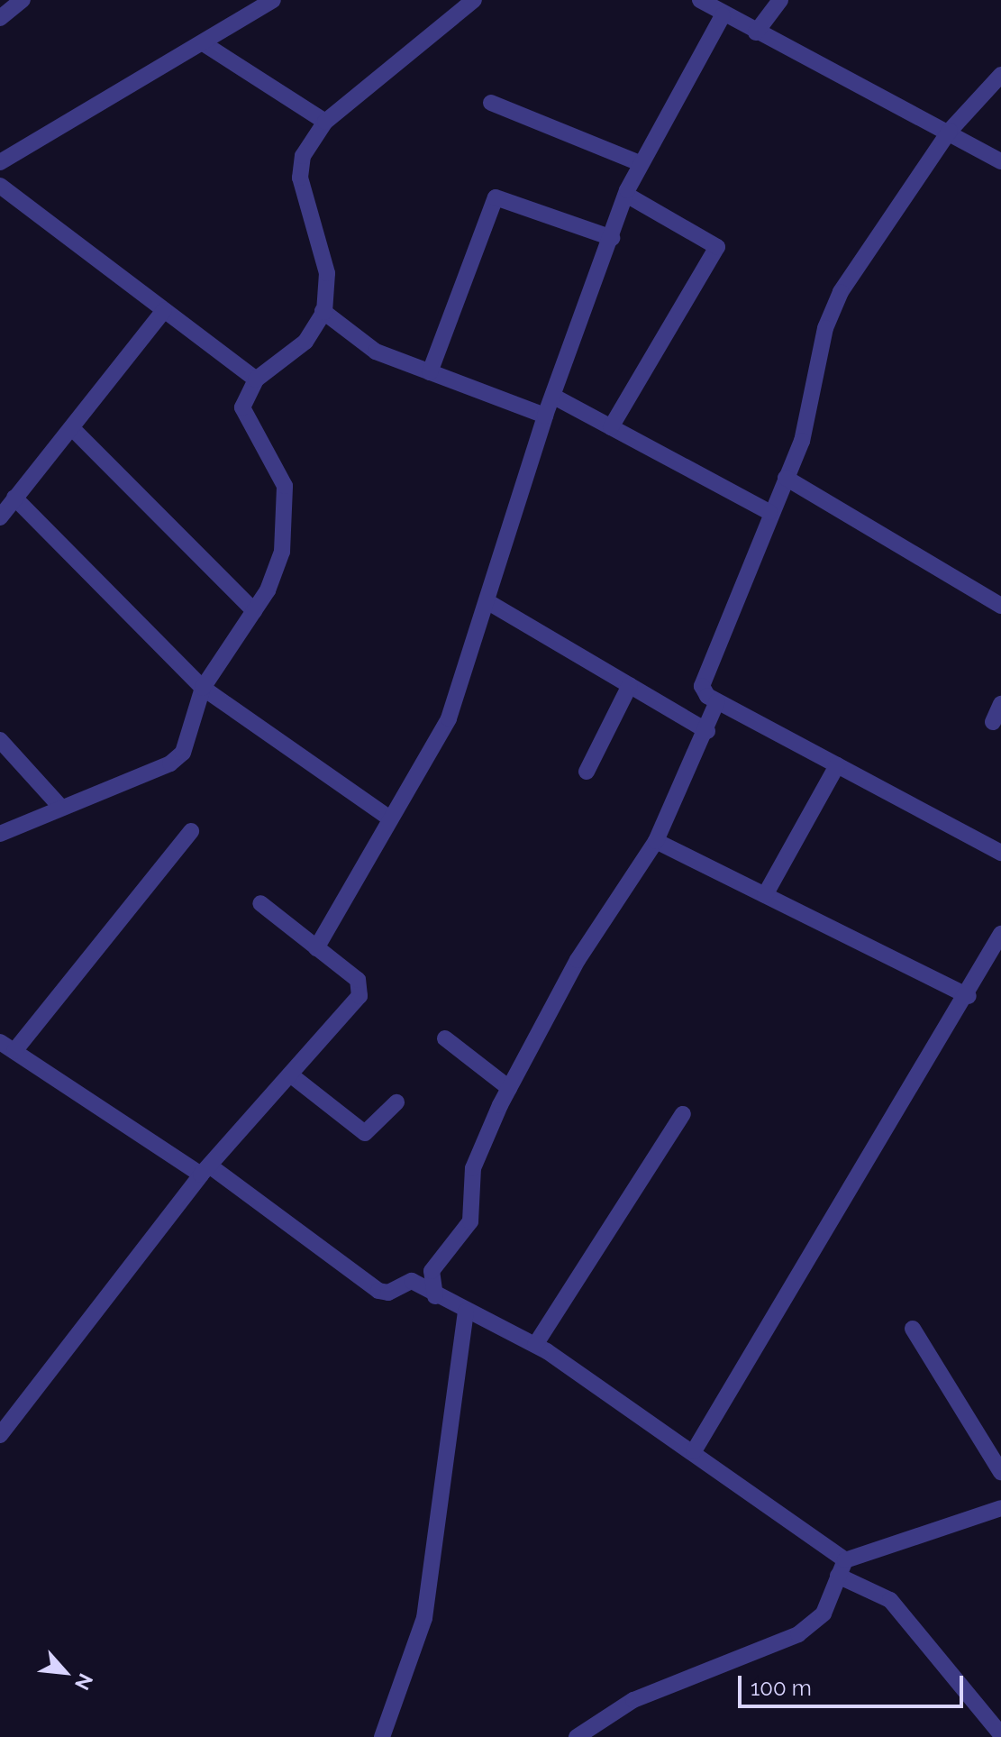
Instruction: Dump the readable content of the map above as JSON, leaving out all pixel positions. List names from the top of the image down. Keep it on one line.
{"scale_bar":"100 m","north":"bottom right"}
